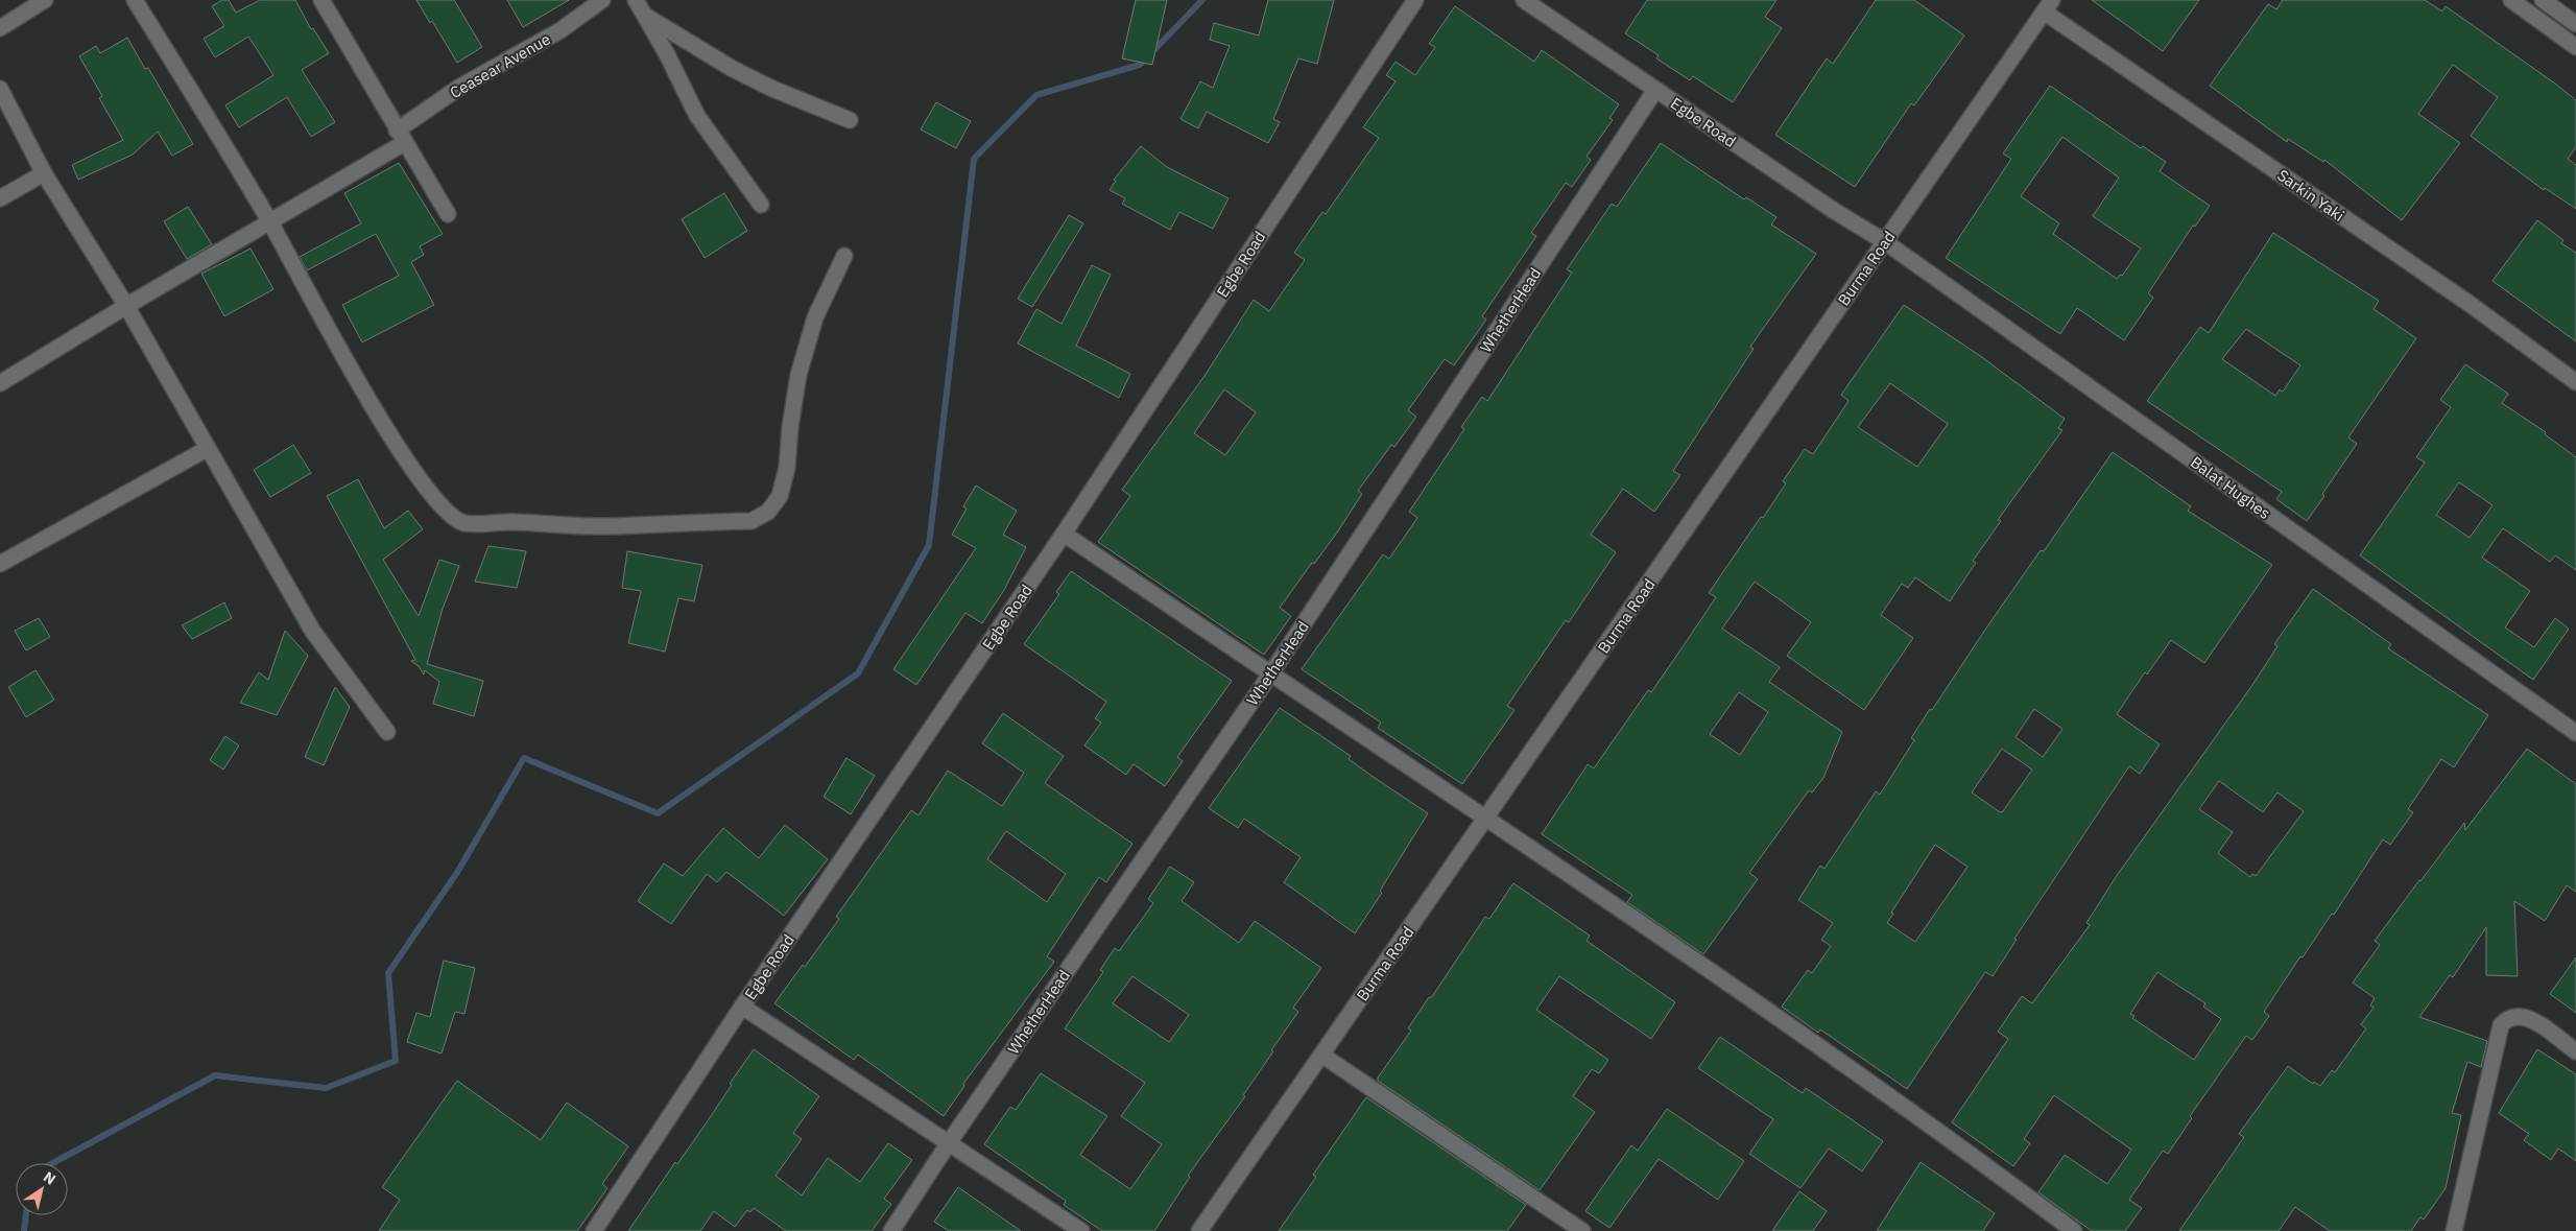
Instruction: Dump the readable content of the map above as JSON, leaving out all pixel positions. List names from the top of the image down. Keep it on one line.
{"streets":{"street":["Ceasear Avenue","Egbe Road","Sarkin Yaki","Burma Road","WhetherHead","Balat Hughes"]},"crossings":[["Egbe Road","Burma Road"],["Egbe Road","WhetherHead"],["Egbe Road","Balat Hughes"],["Sarkin Yaki","Burma Road"],["Burma Road","Balat Hughes"]],"north":"top right"}
